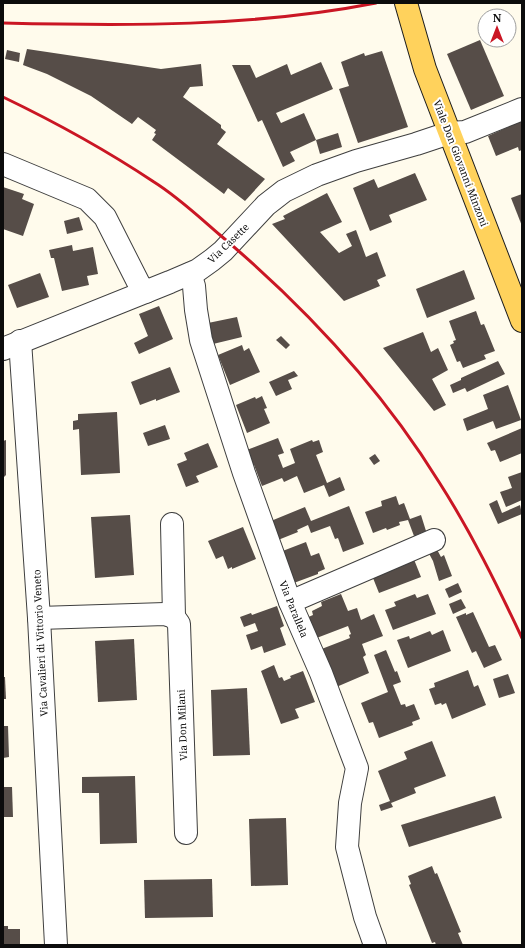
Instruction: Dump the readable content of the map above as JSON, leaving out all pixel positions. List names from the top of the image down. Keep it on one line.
{"streets":{"main road":["Viale Don Giovanni Minzoni"],"street":["Via Casette","Via Parallela","Via Cavalieri di Vittorio Veneto","Via Don Milani"]},"crossings":[["Viale Don Giovanni Minzoni","Via Casette"],["Via Casette","Via Parallela"],["Via Casette","Via Cavalieri di Vittorio Veneto"]],"north":"top"}
